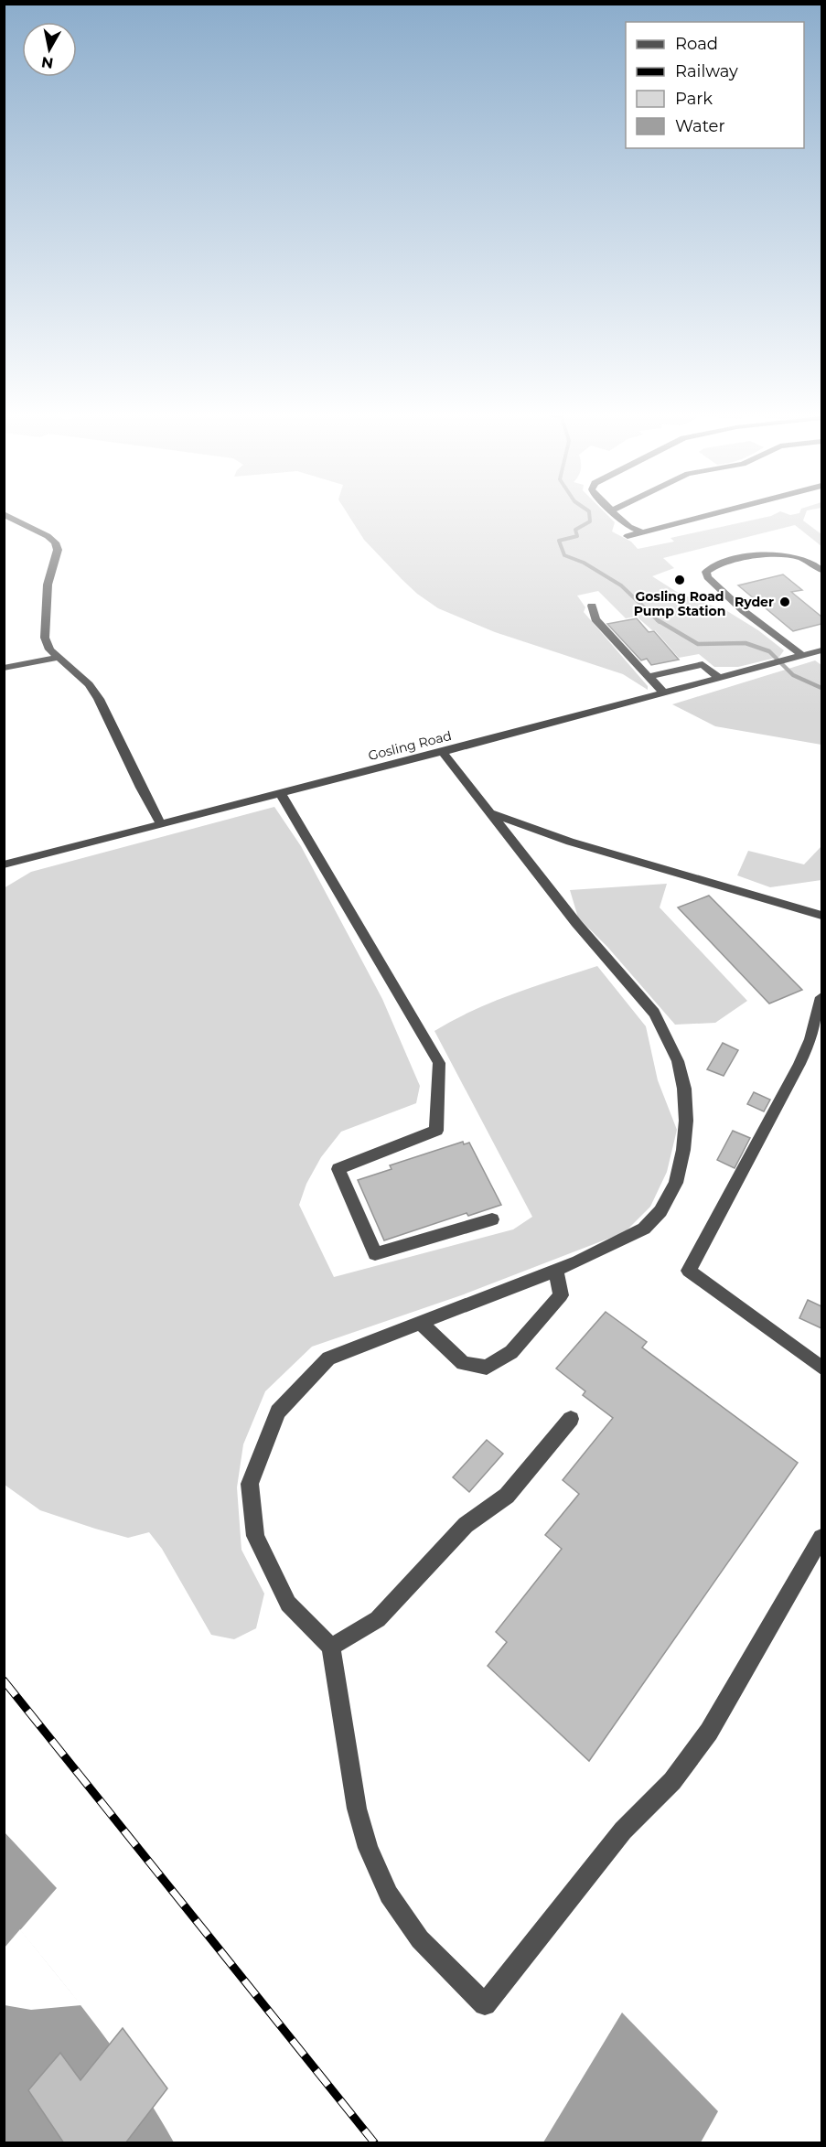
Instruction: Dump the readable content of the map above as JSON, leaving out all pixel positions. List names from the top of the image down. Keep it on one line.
{"streets":{"street":["Gosling Road"]},"places":["Gosling Road Pump Station","Ryder"],"legend":["Road","Railway","Park","Water"],"north":"bottom"}
